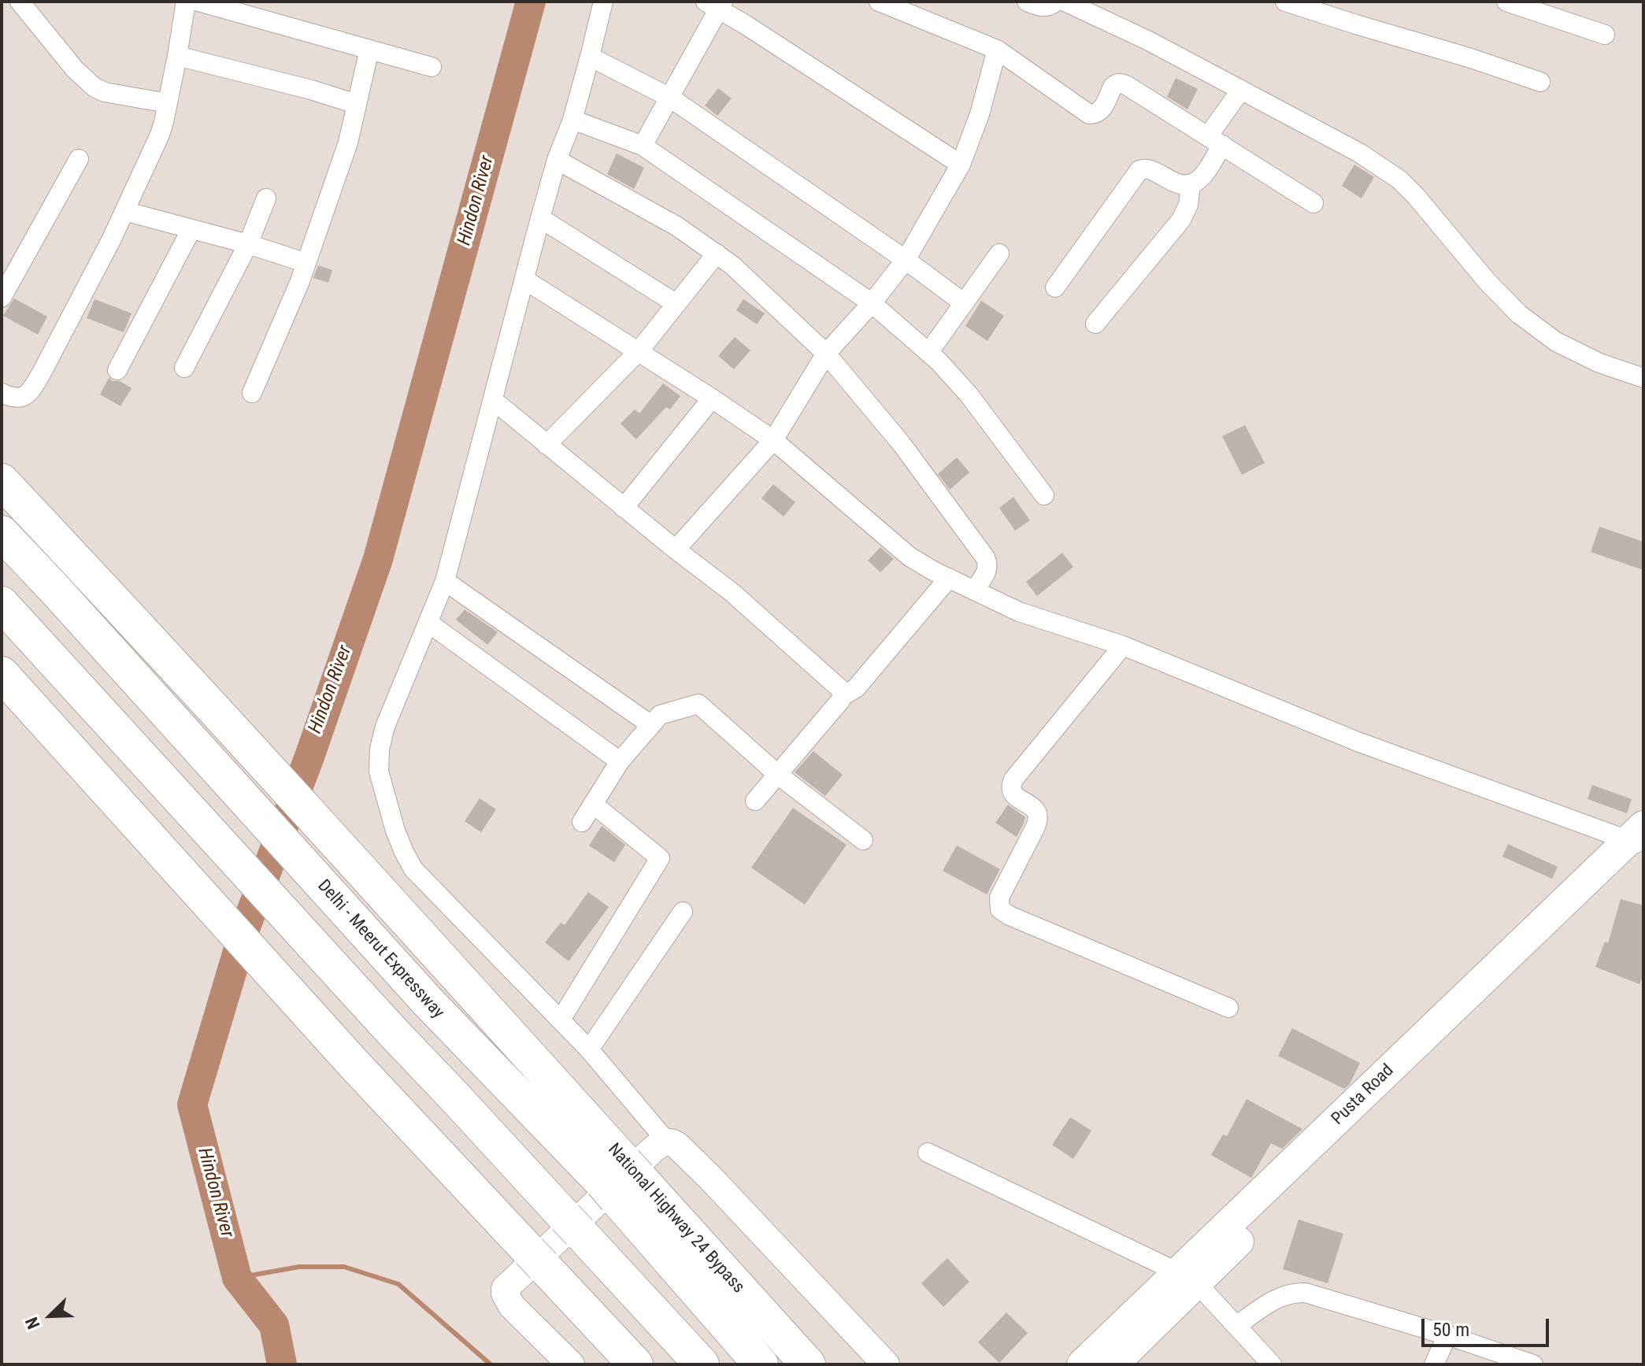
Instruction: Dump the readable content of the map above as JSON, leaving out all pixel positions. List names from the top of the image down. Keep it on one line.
{"streets":{"highway":["Delhi - Meerut Expressway","National Highway 24 Bypass"],"main road":["Pusta Road"]},"crossings":[["Delhi - Meerut Expressway","National Highway 24 Bypass"]],"water":["Hindon River"],"scale_bar":"50 m","north":"bottom left"}
